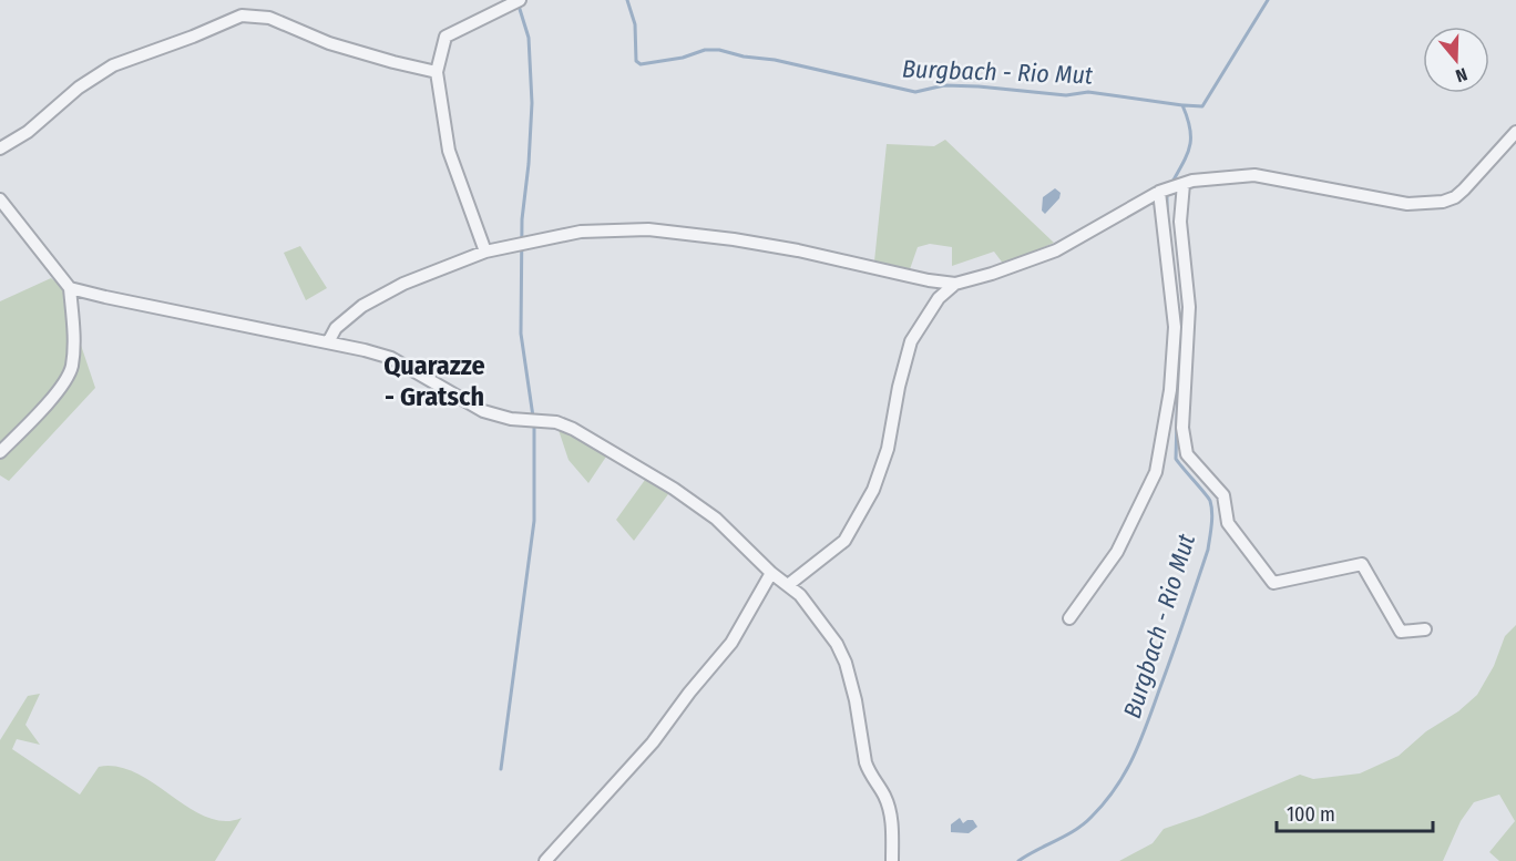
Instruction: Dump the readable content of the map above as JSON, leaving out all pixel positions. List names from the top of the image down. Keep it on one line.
{"districts":["Quarazze - Gratsch"],"water":["Burgbach - Rio Mut"],"scale_bar":"100 m","north":"bottom"}
